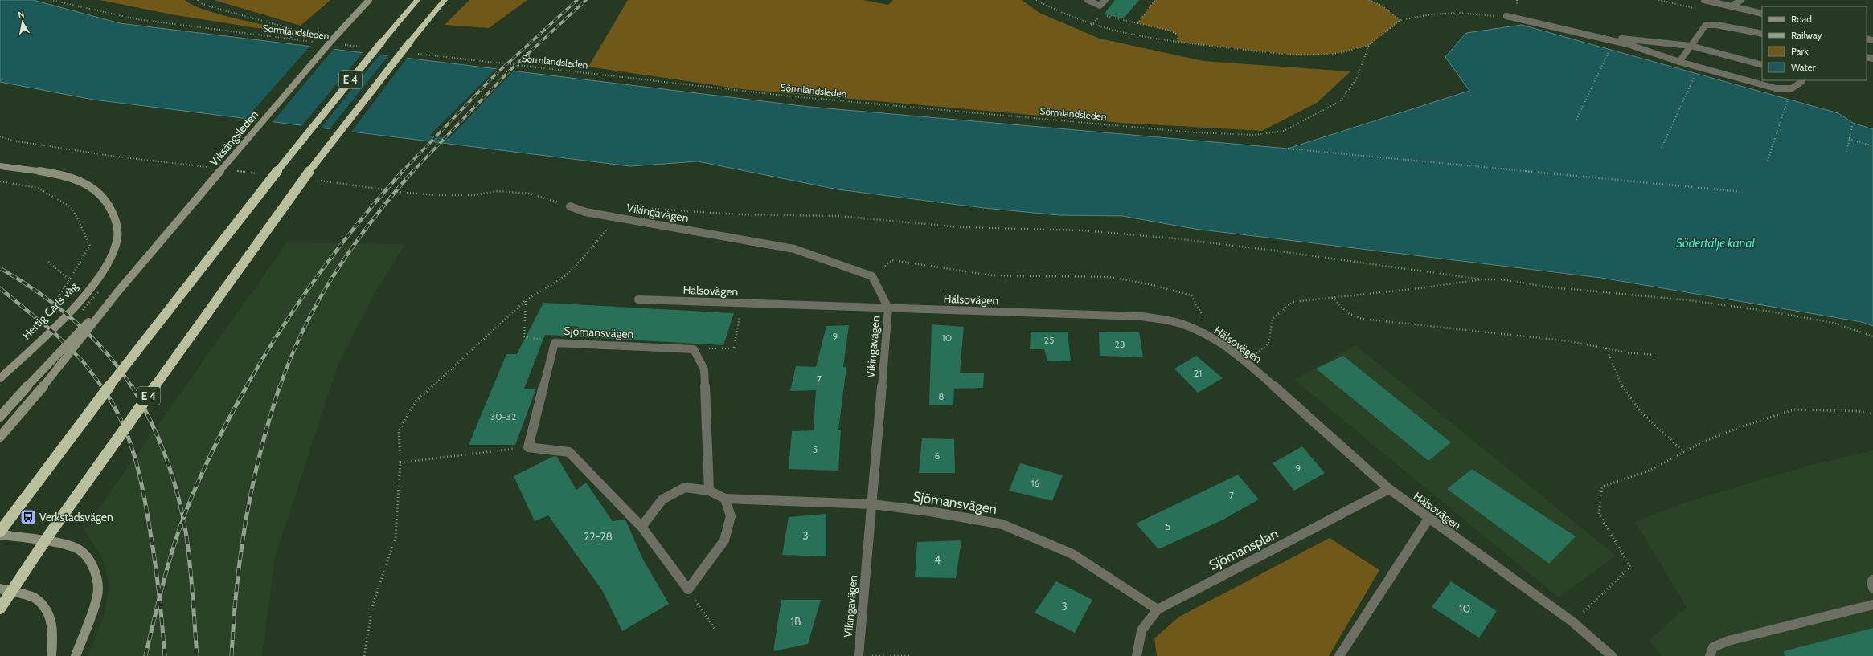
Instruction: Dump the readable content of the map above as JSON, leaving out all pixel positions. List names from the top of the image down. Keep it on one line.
{"streets":{"highway":["E 4"],"main road":["Viksängsleden","Hertig Carls väg"],"street":["Vikingavägen","Hälsovägen","Sjömansvägen","Sjömansplan"],"path":["Sörmlandsleden"]},"crossings":[["Vikingavägen","Hälsovägen"],["Vikingavägen","Sjömansvägen"],["Hälsovägen","Sjömansplan"],["Sjömansvägen","Sjömansplan"]],"water":["Södertälje kanal"],"places":{"bus stop":["Verkstadsvägen"]},"house_numbers":["9","10","25","23","21","7","8","30-32","5","6","9","16","7","5","3","22-28","4","3","10","1B"],"legend":["Road","Railway","Park","Water"],"north":"top"}
